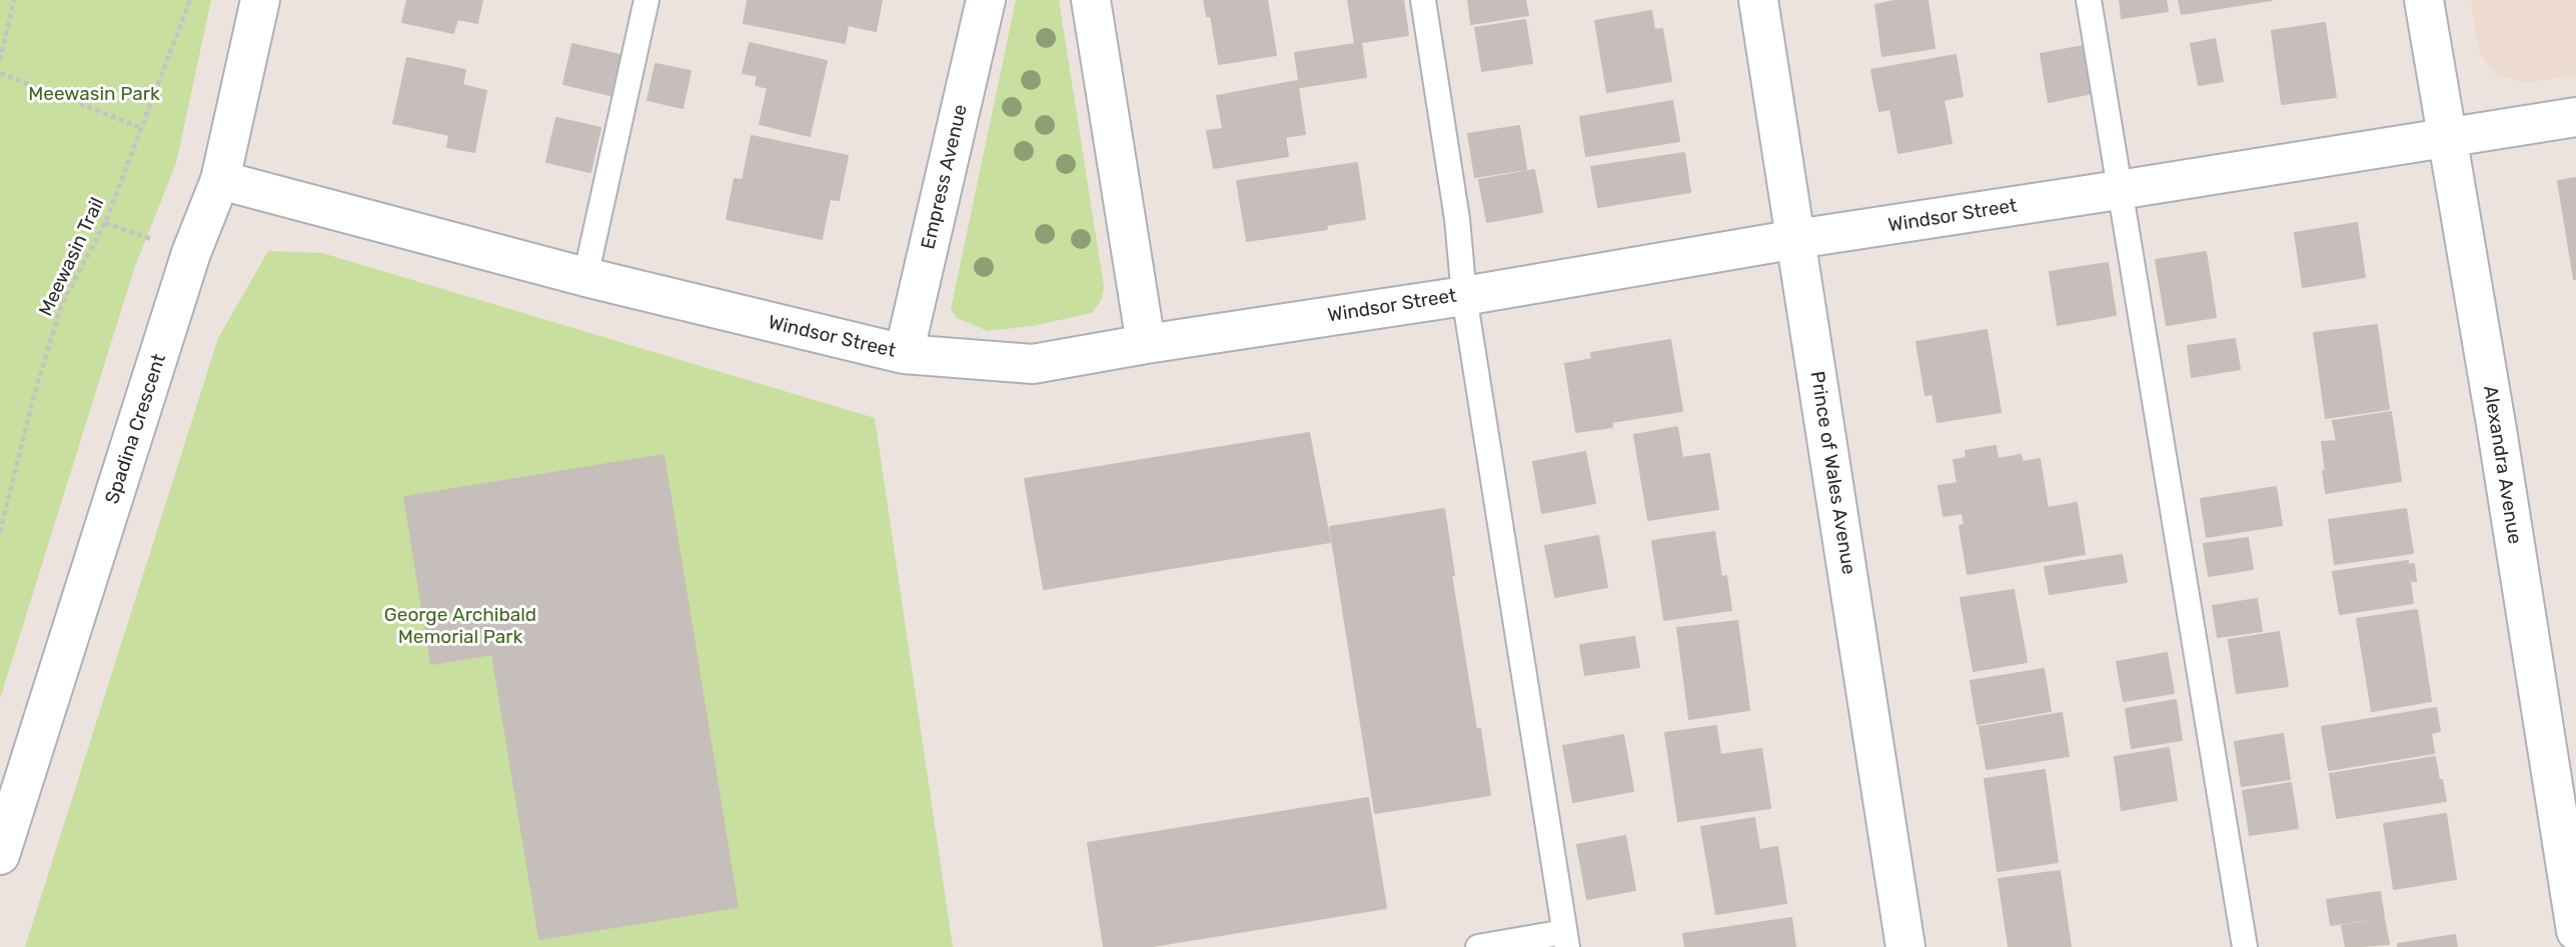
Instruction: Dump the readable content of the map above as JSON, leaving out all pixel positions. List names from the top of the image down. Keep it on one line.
{"streets":{"street":["Empress Avenue","Windsor Street","Spadina Crescent","Alexandra Avenue","Prince of Wales Avenue"],"path":["Meewasin Trail"]},"crossings":[["Empress Avenue","Windsor Street"],["Windsor Street","Spadina Crescent"],["Windsor Street","Alexandra Avenue"],["Windsor Street","Prince of Wales Avenue"]],"parks":["Meewasin Park","George Archibald Memorial Park"]}
